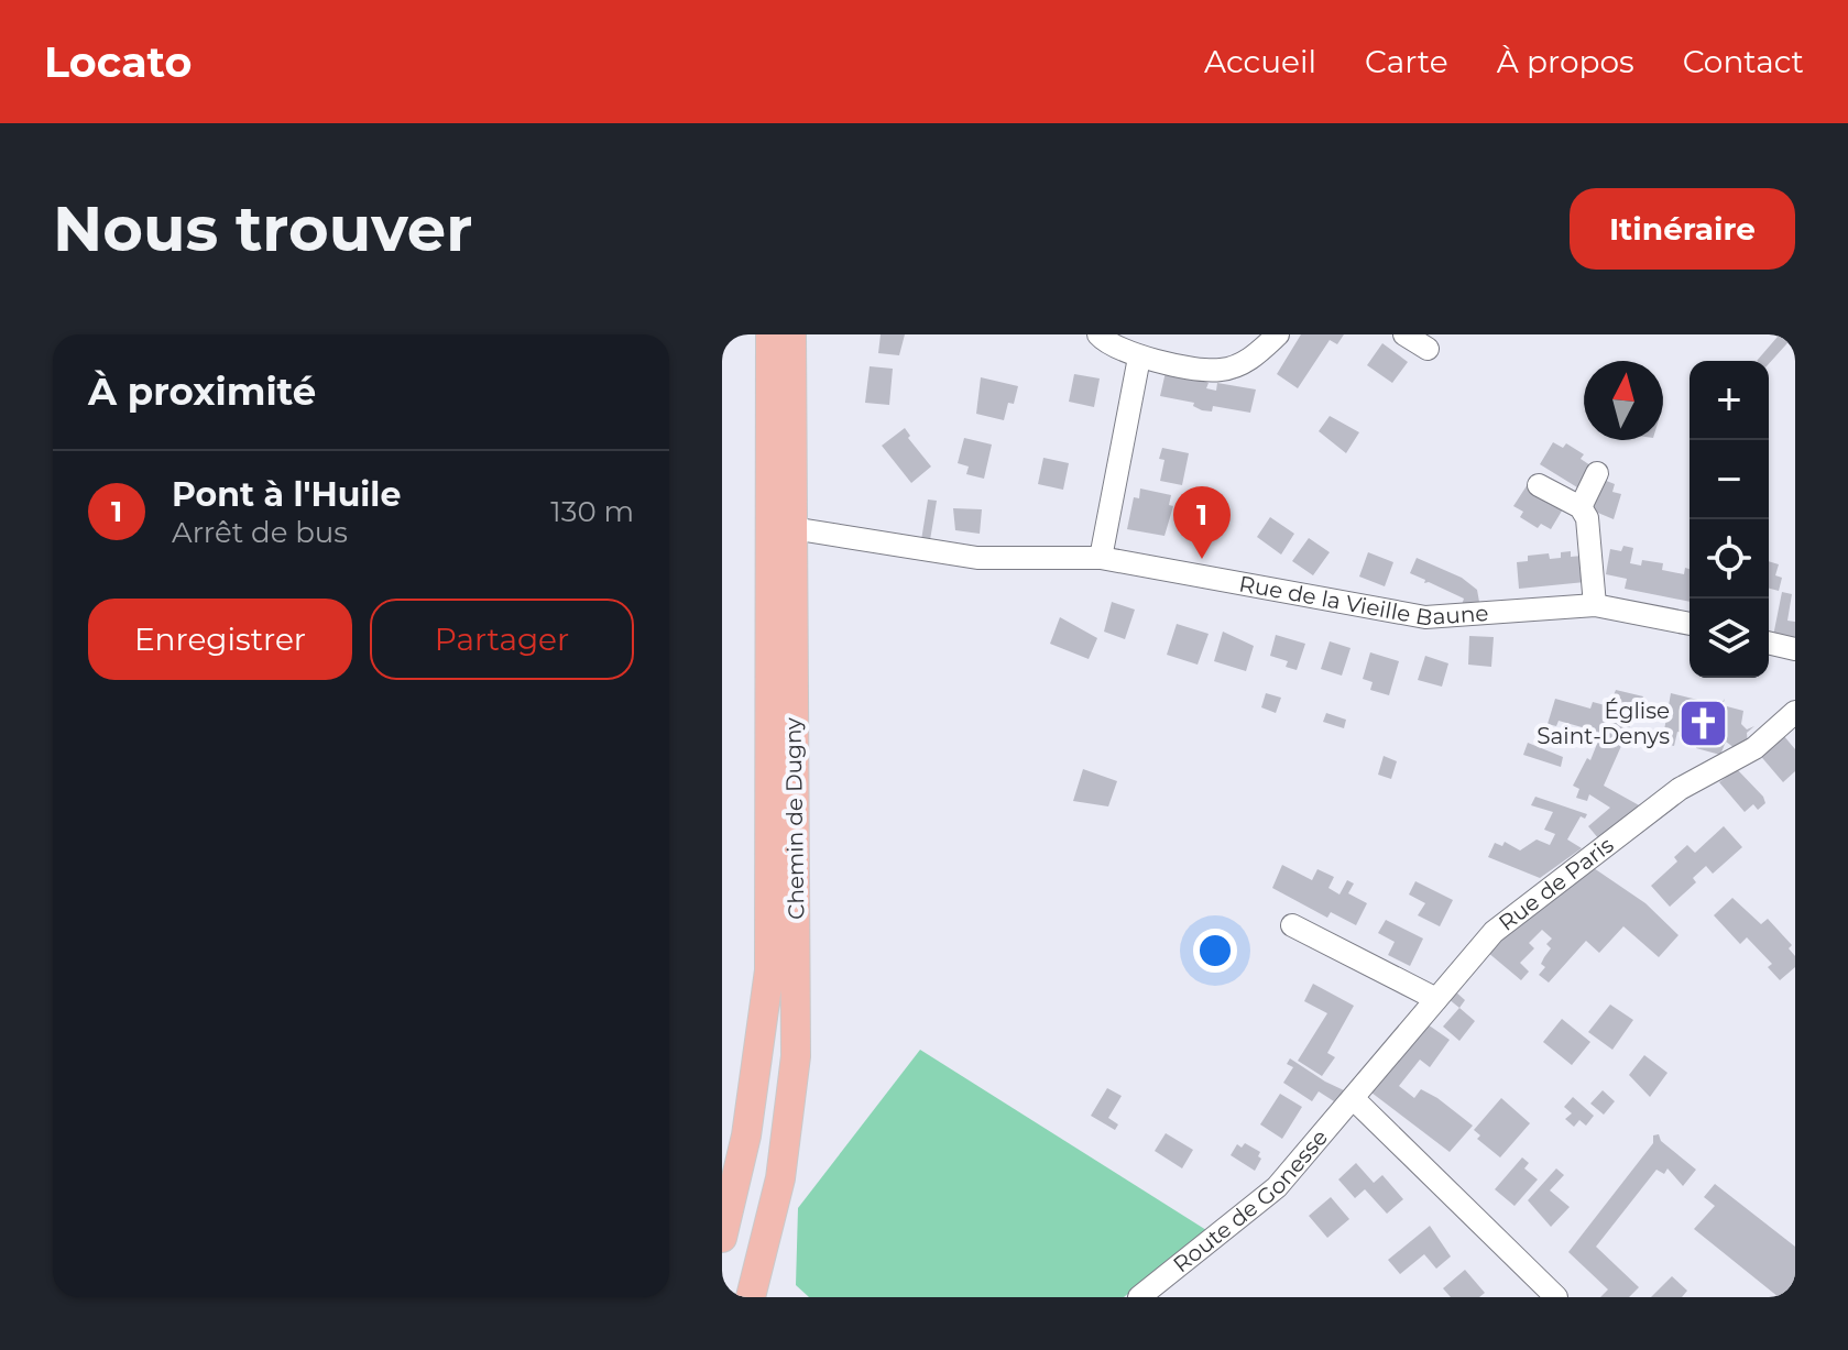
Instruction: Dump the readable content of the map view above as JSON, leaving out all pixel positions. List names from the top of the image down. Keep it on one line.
{"streets":{"main road":["Chemin de Dugny"],"street":["Rue de la Vieille Baune","Rue de Paris","Route de Gonesse"]},"crossings":[["Rue de la Vieille Baune","Chemin de Dugny"],["Rue de Paris","Route de Gonesse"]],"places":{"church":["Église Saint-Denys"]},"north":"top","page":{"header":"Locato","nav":["Accueil","Carte","À propos","Contact"],"buttons":["Itinéraire",["Enregistrer","Partager"]],"title":"Nous trouver","heading":"À proximité","map_buttons":["+","−"],"list":[{"mark":"1","name":"Pont à l'Huile","note":"Arrêt de bus","value":"130 m"}],"pins":"1"}}
